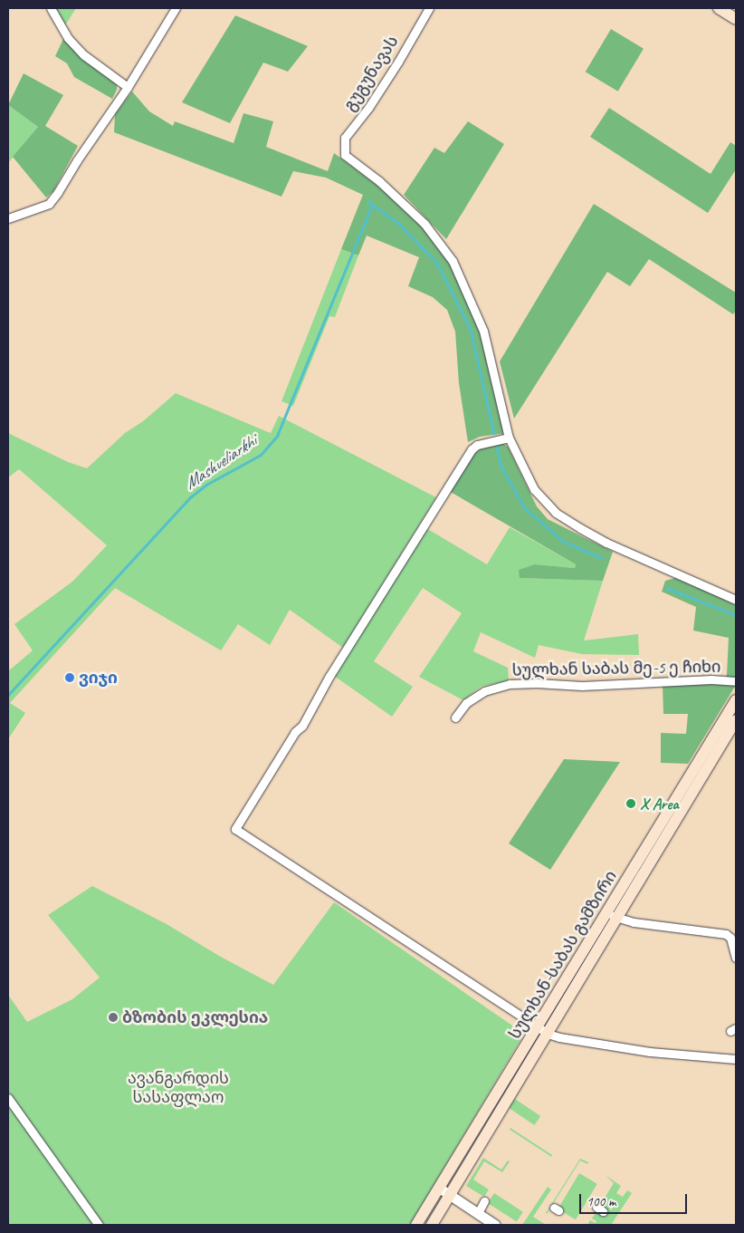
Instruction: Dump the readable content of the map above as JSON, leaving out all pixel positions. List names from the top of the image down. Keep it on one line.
{"streets":{"main road":["სულხან-საბას გამზირი"],"street":["გუგუნავას","სულხან საბას მე-5 ე ჩიხი"]},"water":["Mashveliarkhi"],"parks":["ავანგარდის სასაფლაო"],"places":["ვიჯი","X Area","ბზობის ეკლესია"],"scale_bar":"100 m"}
